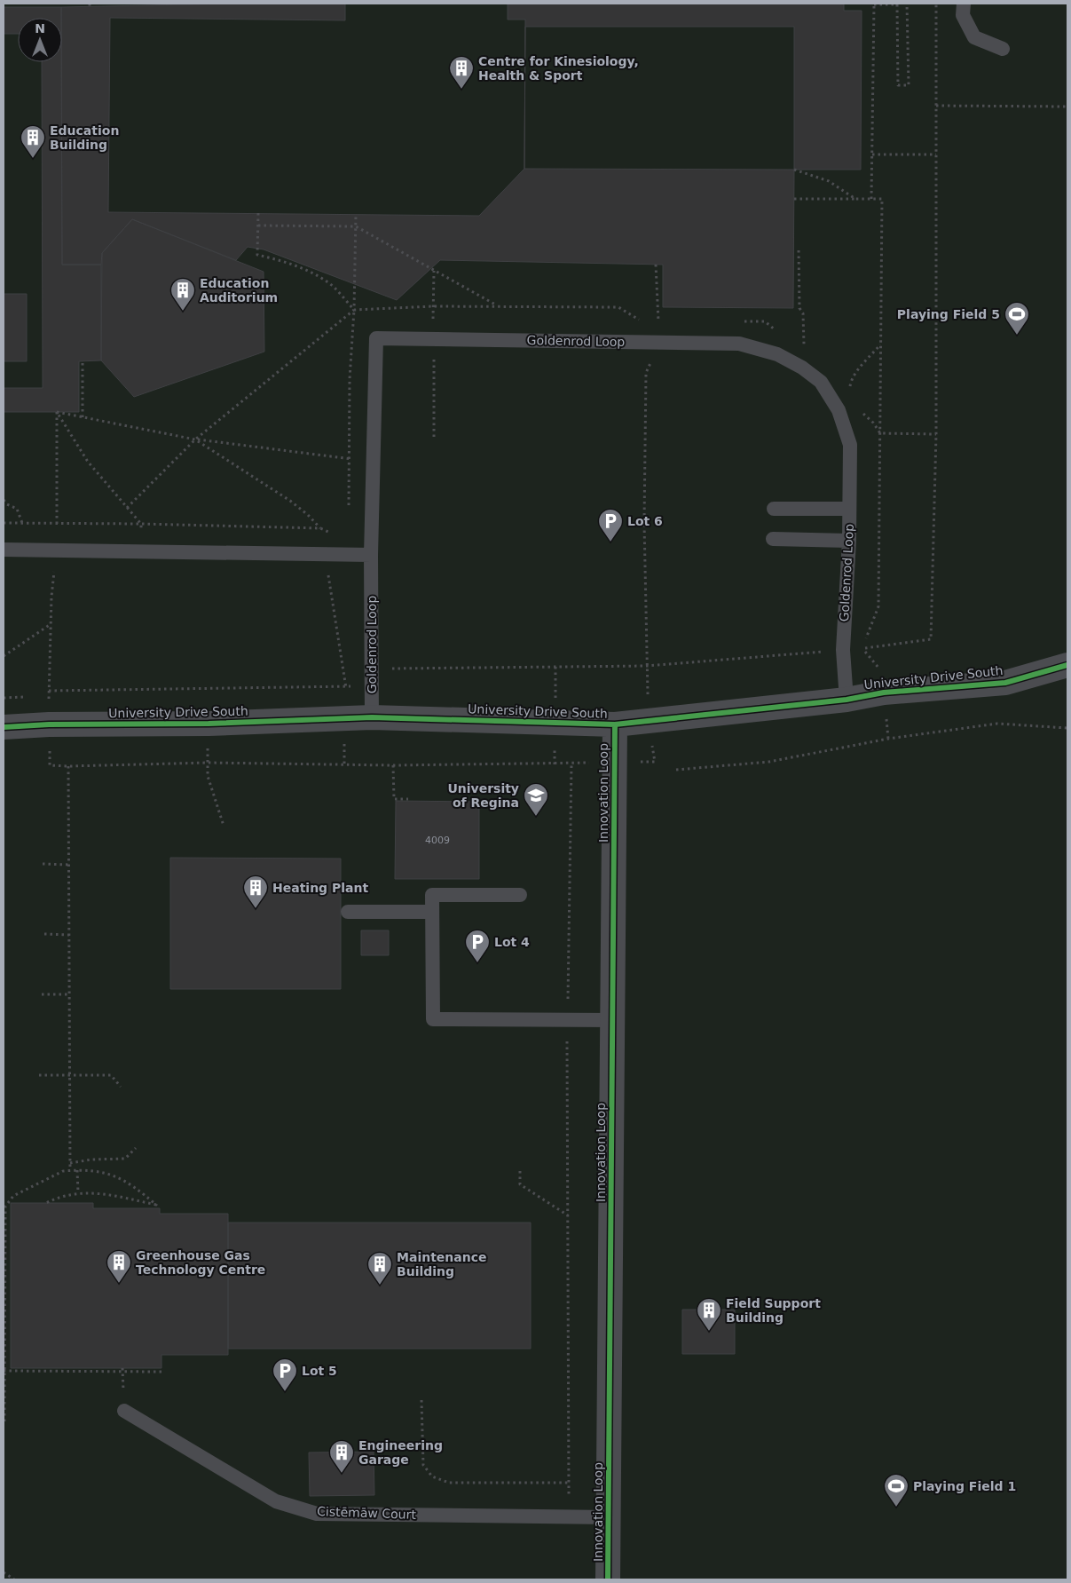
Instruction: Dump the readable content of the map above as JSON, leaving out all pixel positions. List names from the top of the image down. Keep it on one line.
{"streets":{"street":["University Drive South","Innovation Loop"],"lane":["Goldenrod Loop","Cistēmāw Court"]},"crossings":[["Goldenrod Loop","University Drive South"],["University Drive South","Innovation Loop"],["Innovation Loop","Cistēmāw Court"]],"places":{"building":["Centre for Kinesiology, Health & Sport","Education Building","Education Auditorium","Heating Plant","Greenhouse Gas Technology Centre","Maintenance Building","Field Support Building","Engineering Garage"],"sports":["Playing Field 5","Playing Field 1"],"parking":["Lot 6","Lot 4","Lot 5"],"school or university":["University of Regina"]},"house_numbers":["4009"],"north":"top"}
